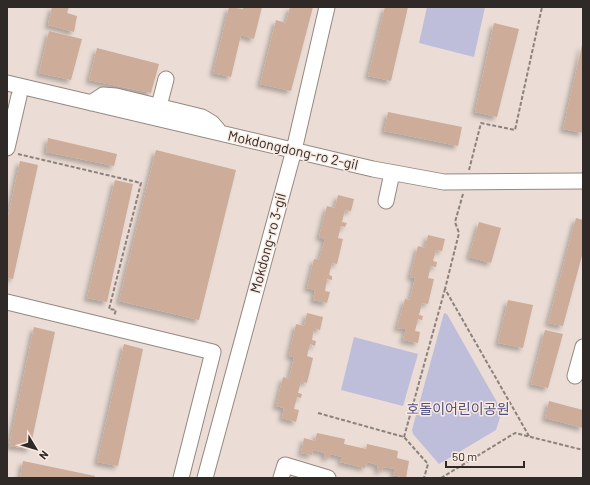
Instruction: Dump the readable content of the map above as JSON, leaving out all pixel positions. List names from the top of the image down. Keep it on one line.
{"streets":{"street":["Mokdongdong-ro 2-gil","Mokdong-ro 3-gil"]},"crossings":[["Mokdongdong-ro 2-gil","Mokdong-ro 3-gil"]],"parks":["호돌이어린이공원"],"scale_bar":"50 m","north":"bottom right"}
